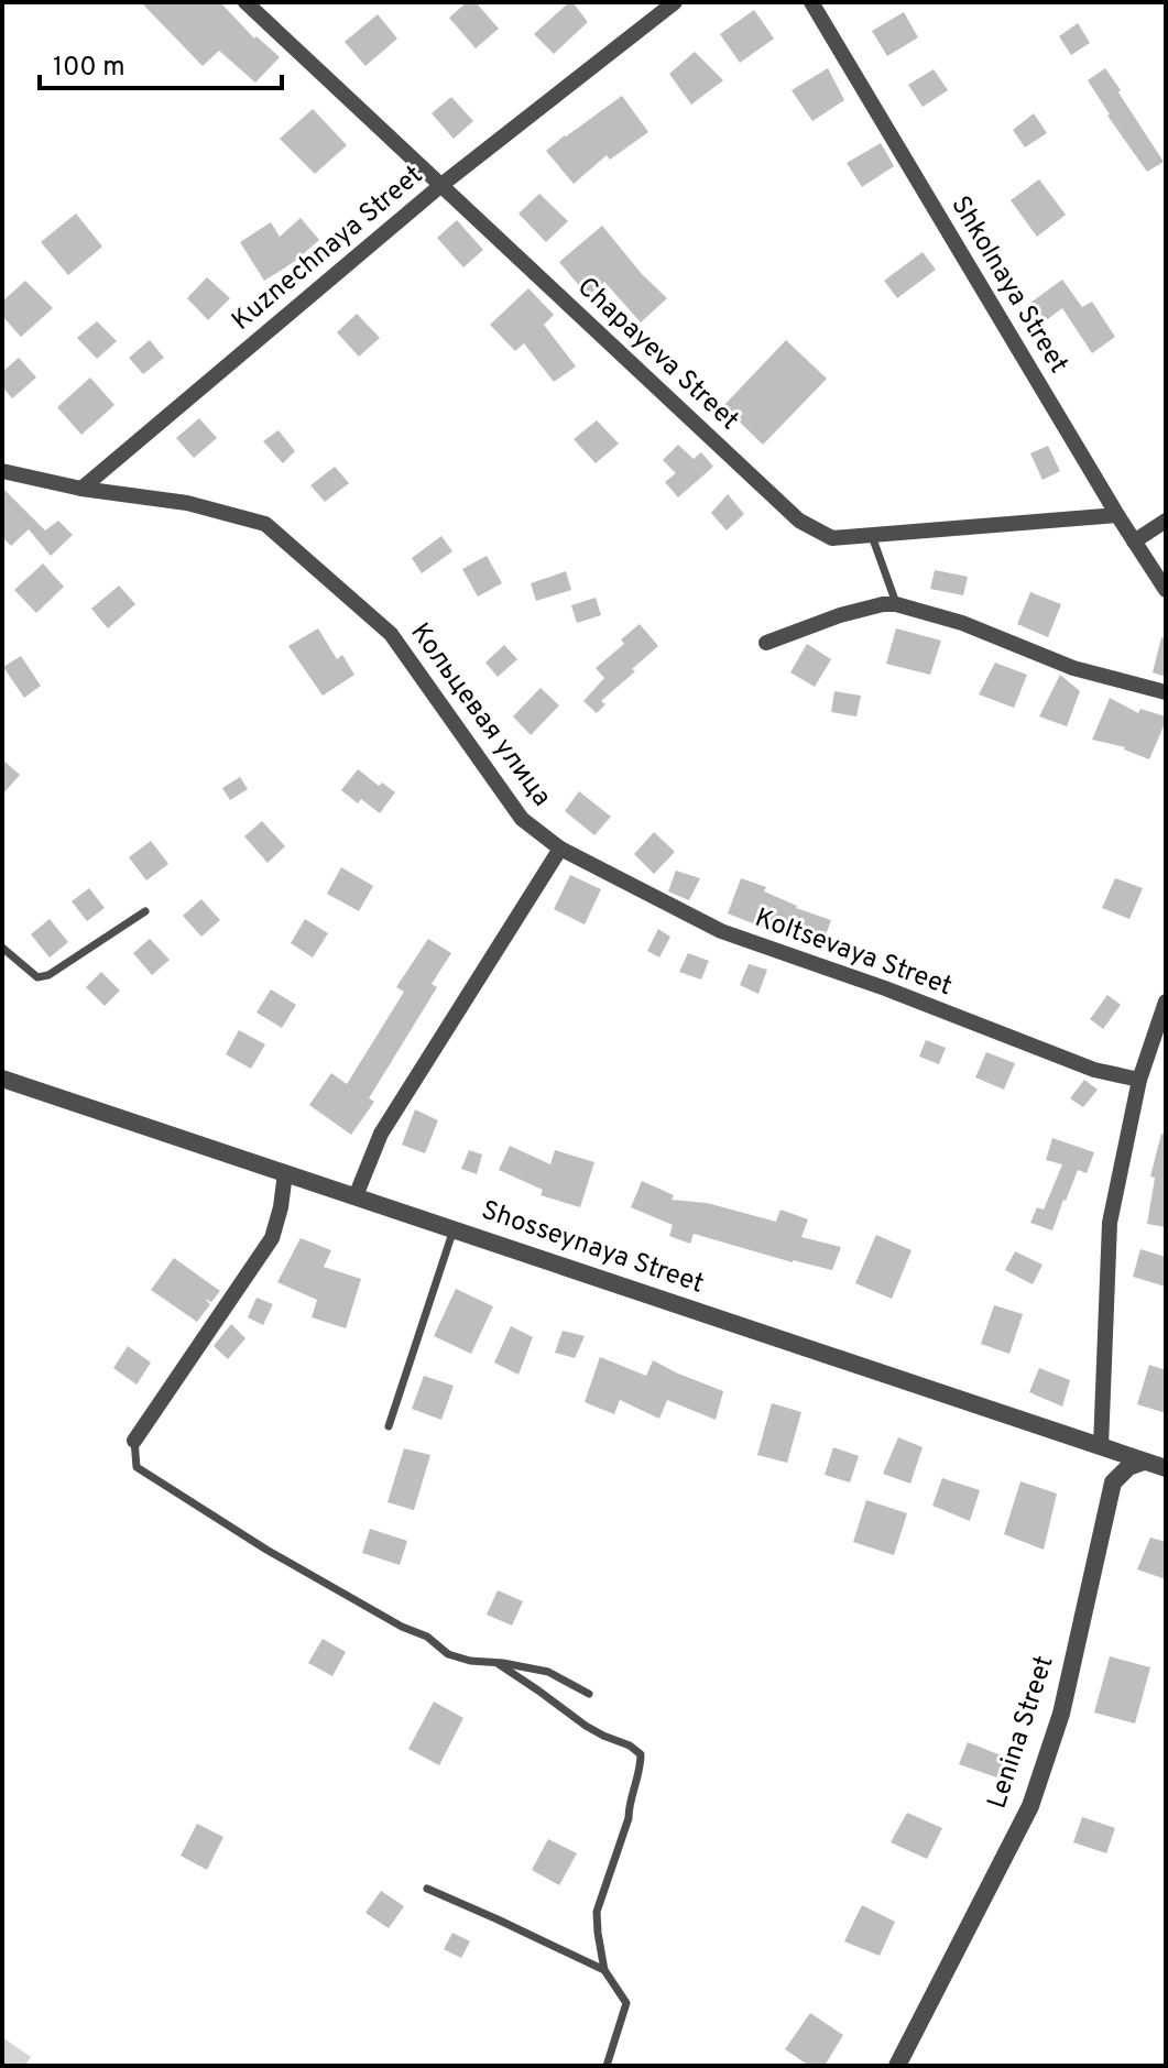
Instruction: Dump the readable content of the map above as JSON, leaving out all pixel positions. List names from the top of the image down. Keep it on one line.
{"streets":{"street":["Kuznechnaya Street","Shkolnaya Street","Chapayeva Street","Кольцевая улица","Koltsevaya Street","Shosseynaya Street","Lenina Street"]},"crossings":[["Kuznechnaya Street","Chapayeva Street"],["Kuznechnaya Street","Кольцевая улица"],["Shkolnaya Street","Chapayeva Street"],["Кольцевая улица","Koltsevaya Street"],["Shosseynaya Street","Lenina Street"]],"scale_bar":"100 m"}
